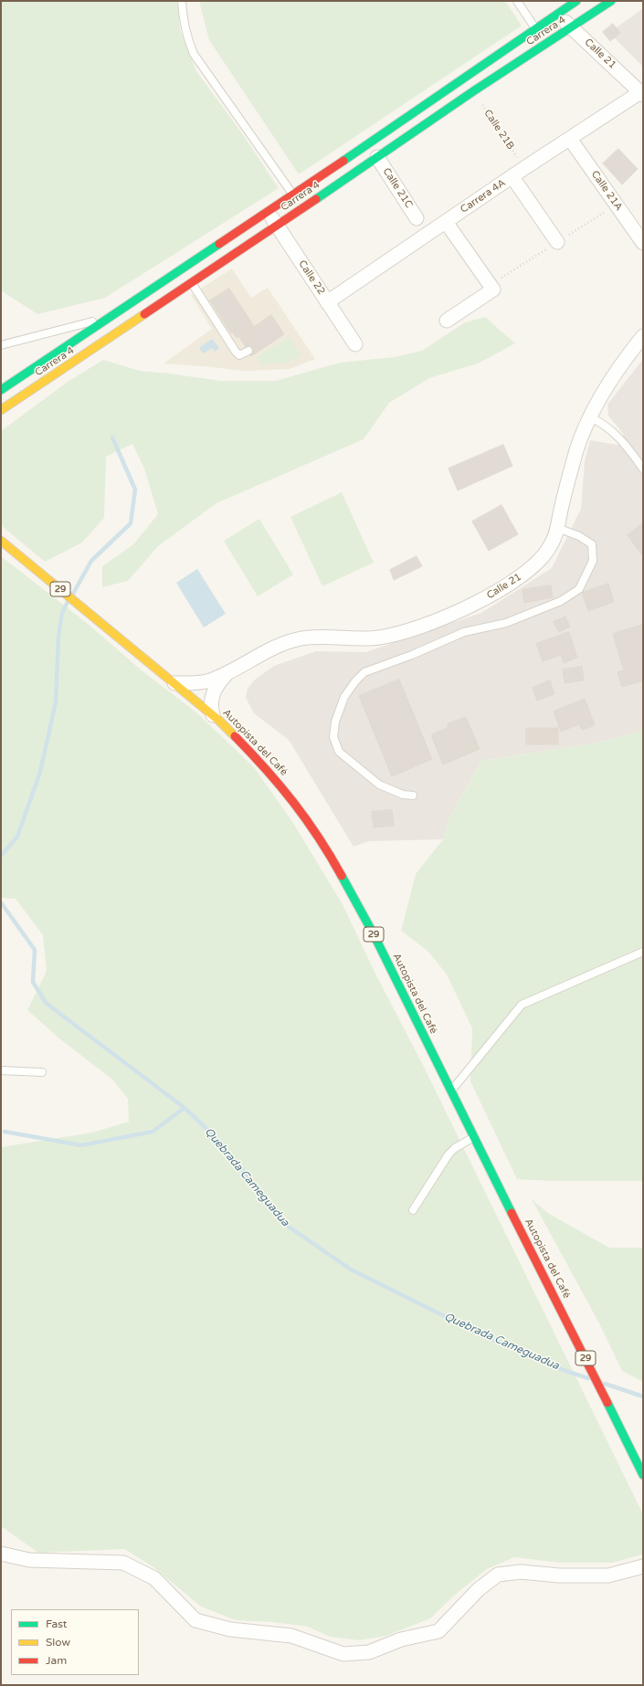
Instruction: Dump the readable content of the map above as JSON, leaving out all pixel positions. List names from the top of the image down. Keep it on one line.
{"streets":{"main road":["Carrera 4","29","Autopista del Café"],"street":["Calle 21","Calle 21C","Calle 21A","Carrera 4A","Calle 22"],"path":["Calle 21B"]},"crossings":[["Carrera 4","Calle 21"],["Carrera 4","Calle 21B"],["Carrera 4","Calle 21C"],["Carrera 4","Calle 22"],["Calle 21","Carrera 4A"],["Calle 21","Autopista del Café"],["Calle 21B","Carrera 4A"],["Calle 21A","Carrera 4A"],["Carrera 4A","Calle 22"]],"water":["Quebrada Cameguadua"],"legend":["Fast","Slow","Jam"]}
